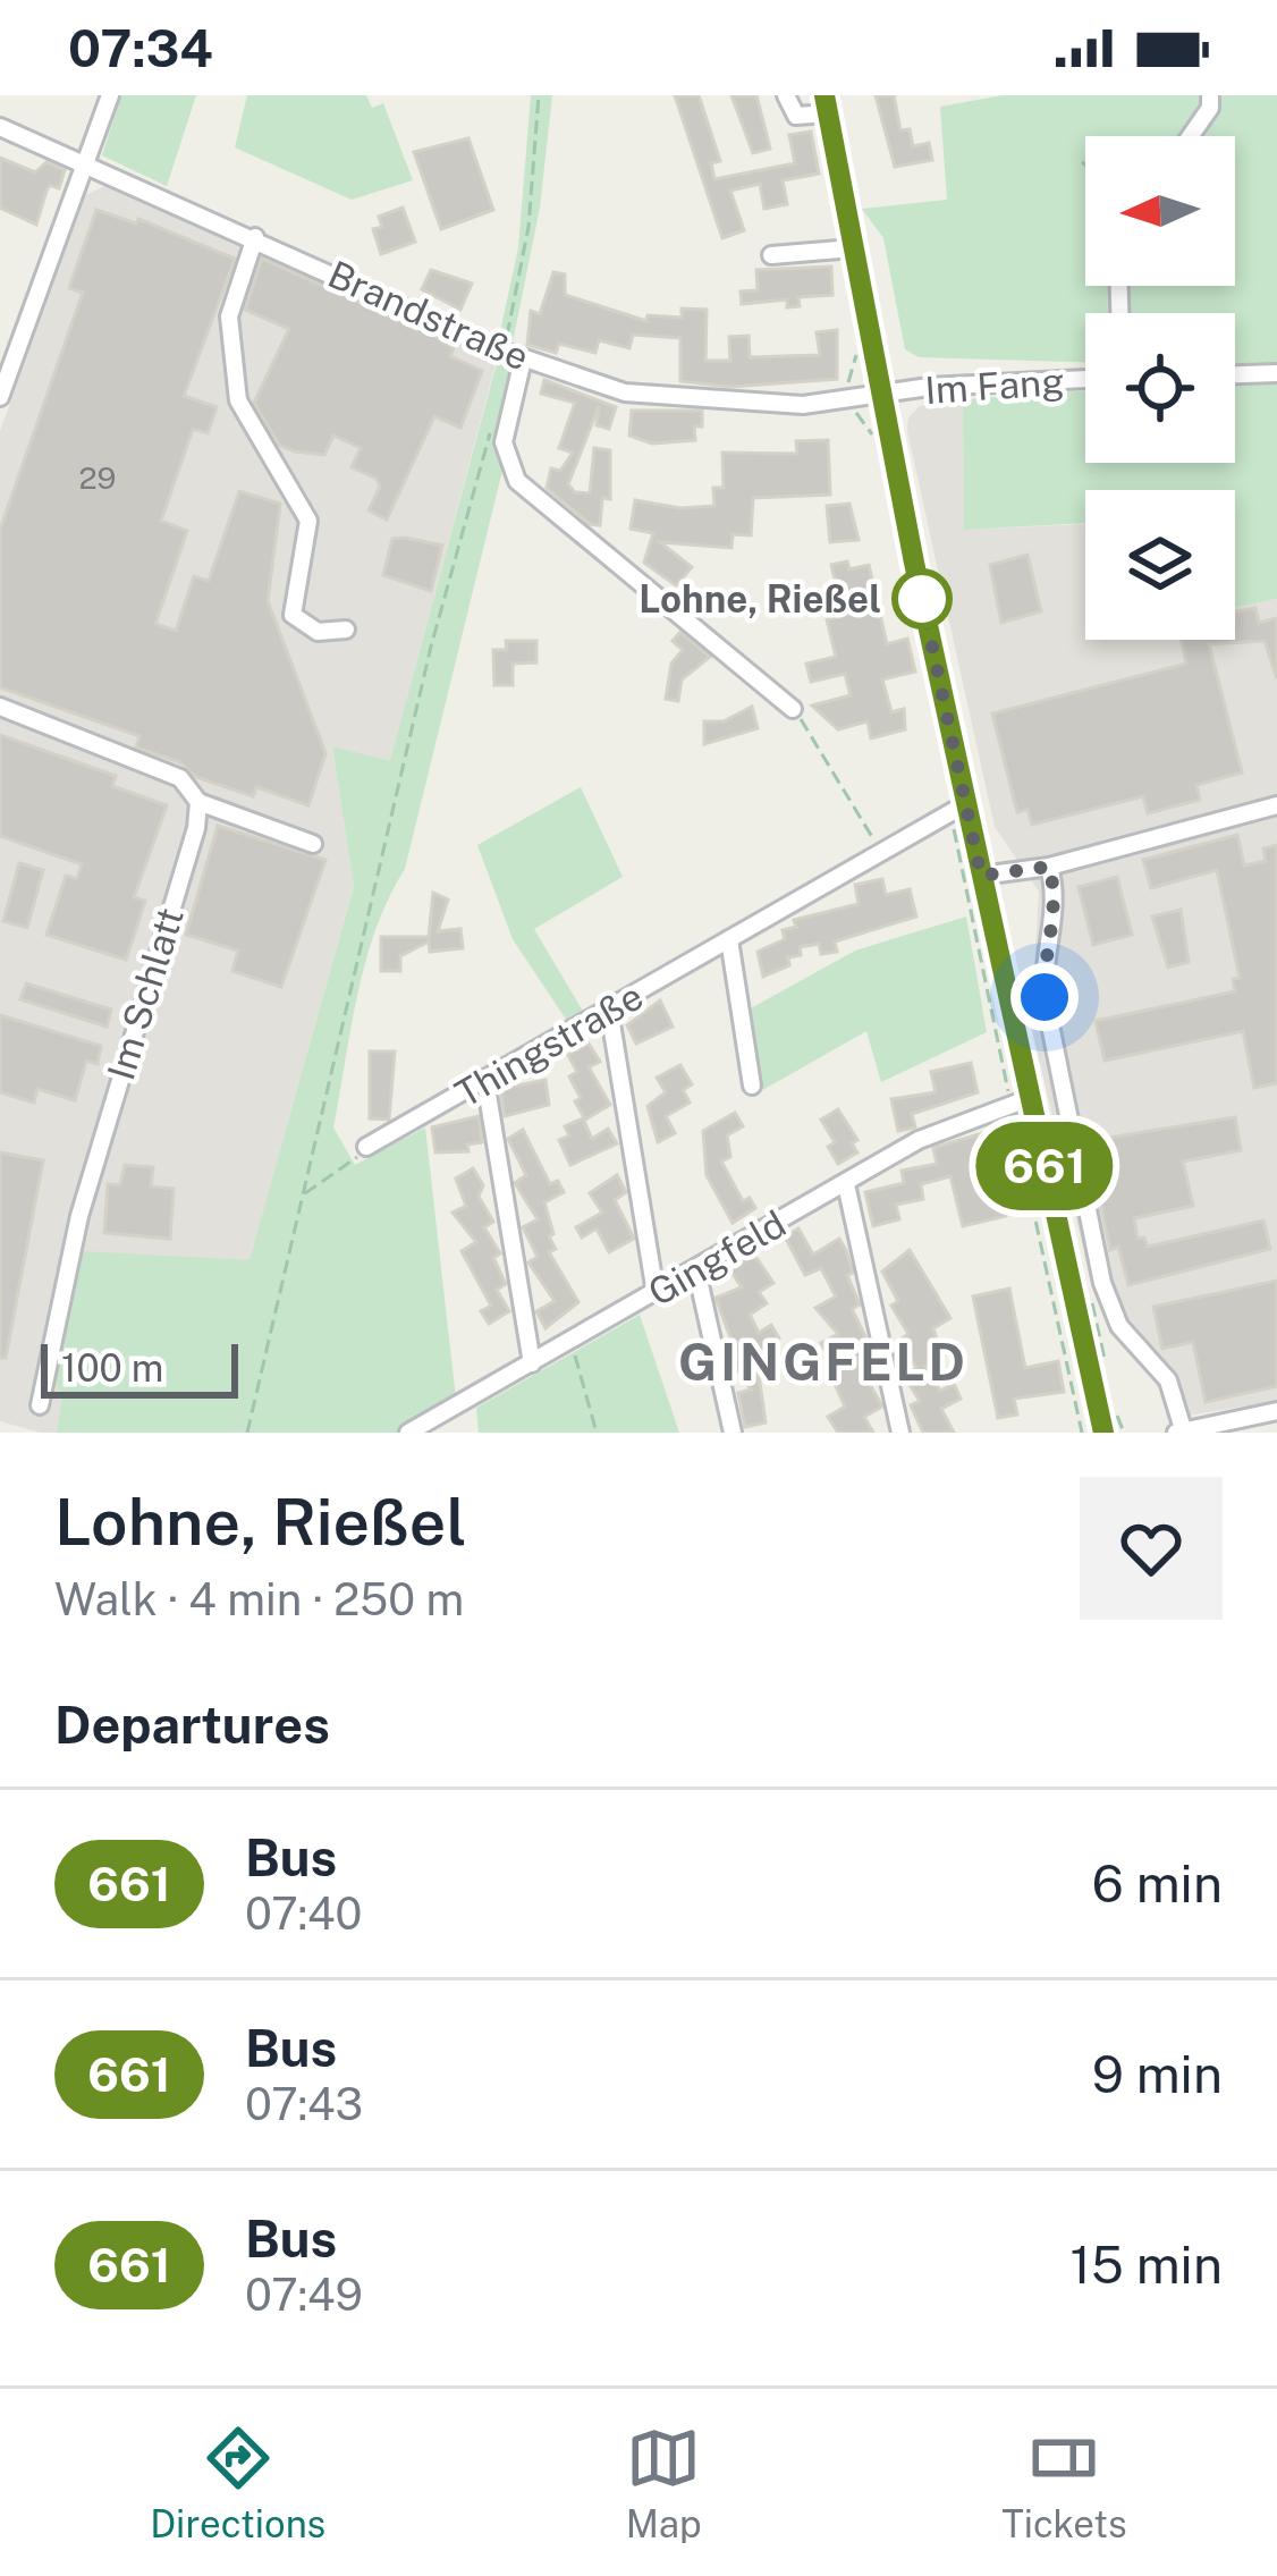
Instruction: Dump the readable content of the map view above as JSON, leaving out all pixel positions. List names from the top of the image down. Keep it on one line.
{"streets":{"street":["Brandstraße","Im Fang","Im Schlatt","Thingstraße","Gingfeld"]},"crossings":[["Brandstraße","Im Fang"]],"districts":["GINGFELD"],"places":["Lohne, Rießel"],"lines":["bus line 661"],"house_numbers":["29"],"scale_bar":"100 m","north":"left","page":{"status":"07:34","on_map":"661","scale":"100 m","heading":[["Lohne, Rießel","Walk · 4 min · 250 m"],"Departures"],"list":[{"mark":"661","name":"Bus","note":"07:40","value":"6 min"},{"mark":"661","name":"Bus","note":"07:43","value":"9 min"},{"mark":"661","name":"Bus","note":"07:49","value":"15 min"}],"tabs":["Directions","Map","Tickets"]}}
